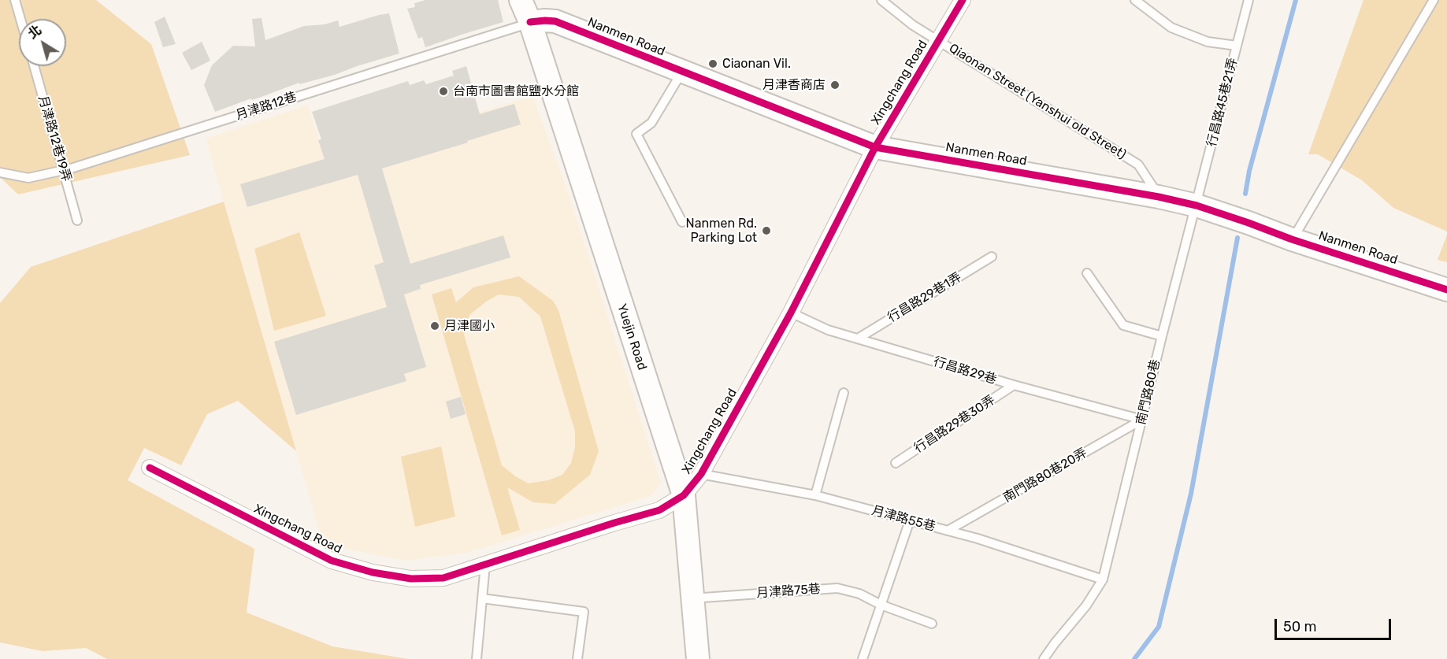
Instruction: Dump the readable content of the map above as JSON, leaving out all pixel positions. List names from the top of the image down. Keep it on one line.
{"streets":{"street":["Nanmen Road","Xingchang Road","Yuejin Road"],"lane":["Qiaonan Street (Yanshui old Street)","行昌路45巷21弄","月津路12巷","月津路12巷19弄","行昌路29巷1弄","行昌路29巷","南門路80巷","行昌路29巷30弄","南門路80巷20弄","月津路55巷","月津路75巷"]},"crossings":[["Nanmen Road","Xingchang Road"],["Nanmen Road","Qiaonan Street (Yanshui old Street)"],["Nanmen Road","行昌路45巷21弄"],["Nanmen Road","月津路12巷"],["Nanmen Road","Yuejin Road"],["Nanmen Road","南門路80巷"],["Xingchang Road","Qiaonan Street (Yanshui old Street)"],["Xingchang Road","Yuejin Road"],["Xingchang Road","行昌路29巷"],["Xingchang Road","月津路55巷"],["行昌路45巷21弄","南門路80巷"],["月津路12巷","月津路12巷19弄"],["月津路12巷","Yuejin Road"],["行昌路29巷1弄","行昌路29巷"],["Yuejin Road","月津路75巷"],["行昌路29巷","南門路80巷"],["行昌路29巷","行昌路29巷30弄"],["行昌路29巷","南門路80巷20弄"],["南門路80巷","南門路80巷20弄"],["南門路80巷","月津路55巷"],["南門路80巷20弄","月津路55巷"]],"places":["Ciaonan Vil.","月津香商店","台南市圖書館鹽水分館","Nanmen Rd. Parking Lot","月津國小"],"scale_bar":"50 m","north":"top left"}
